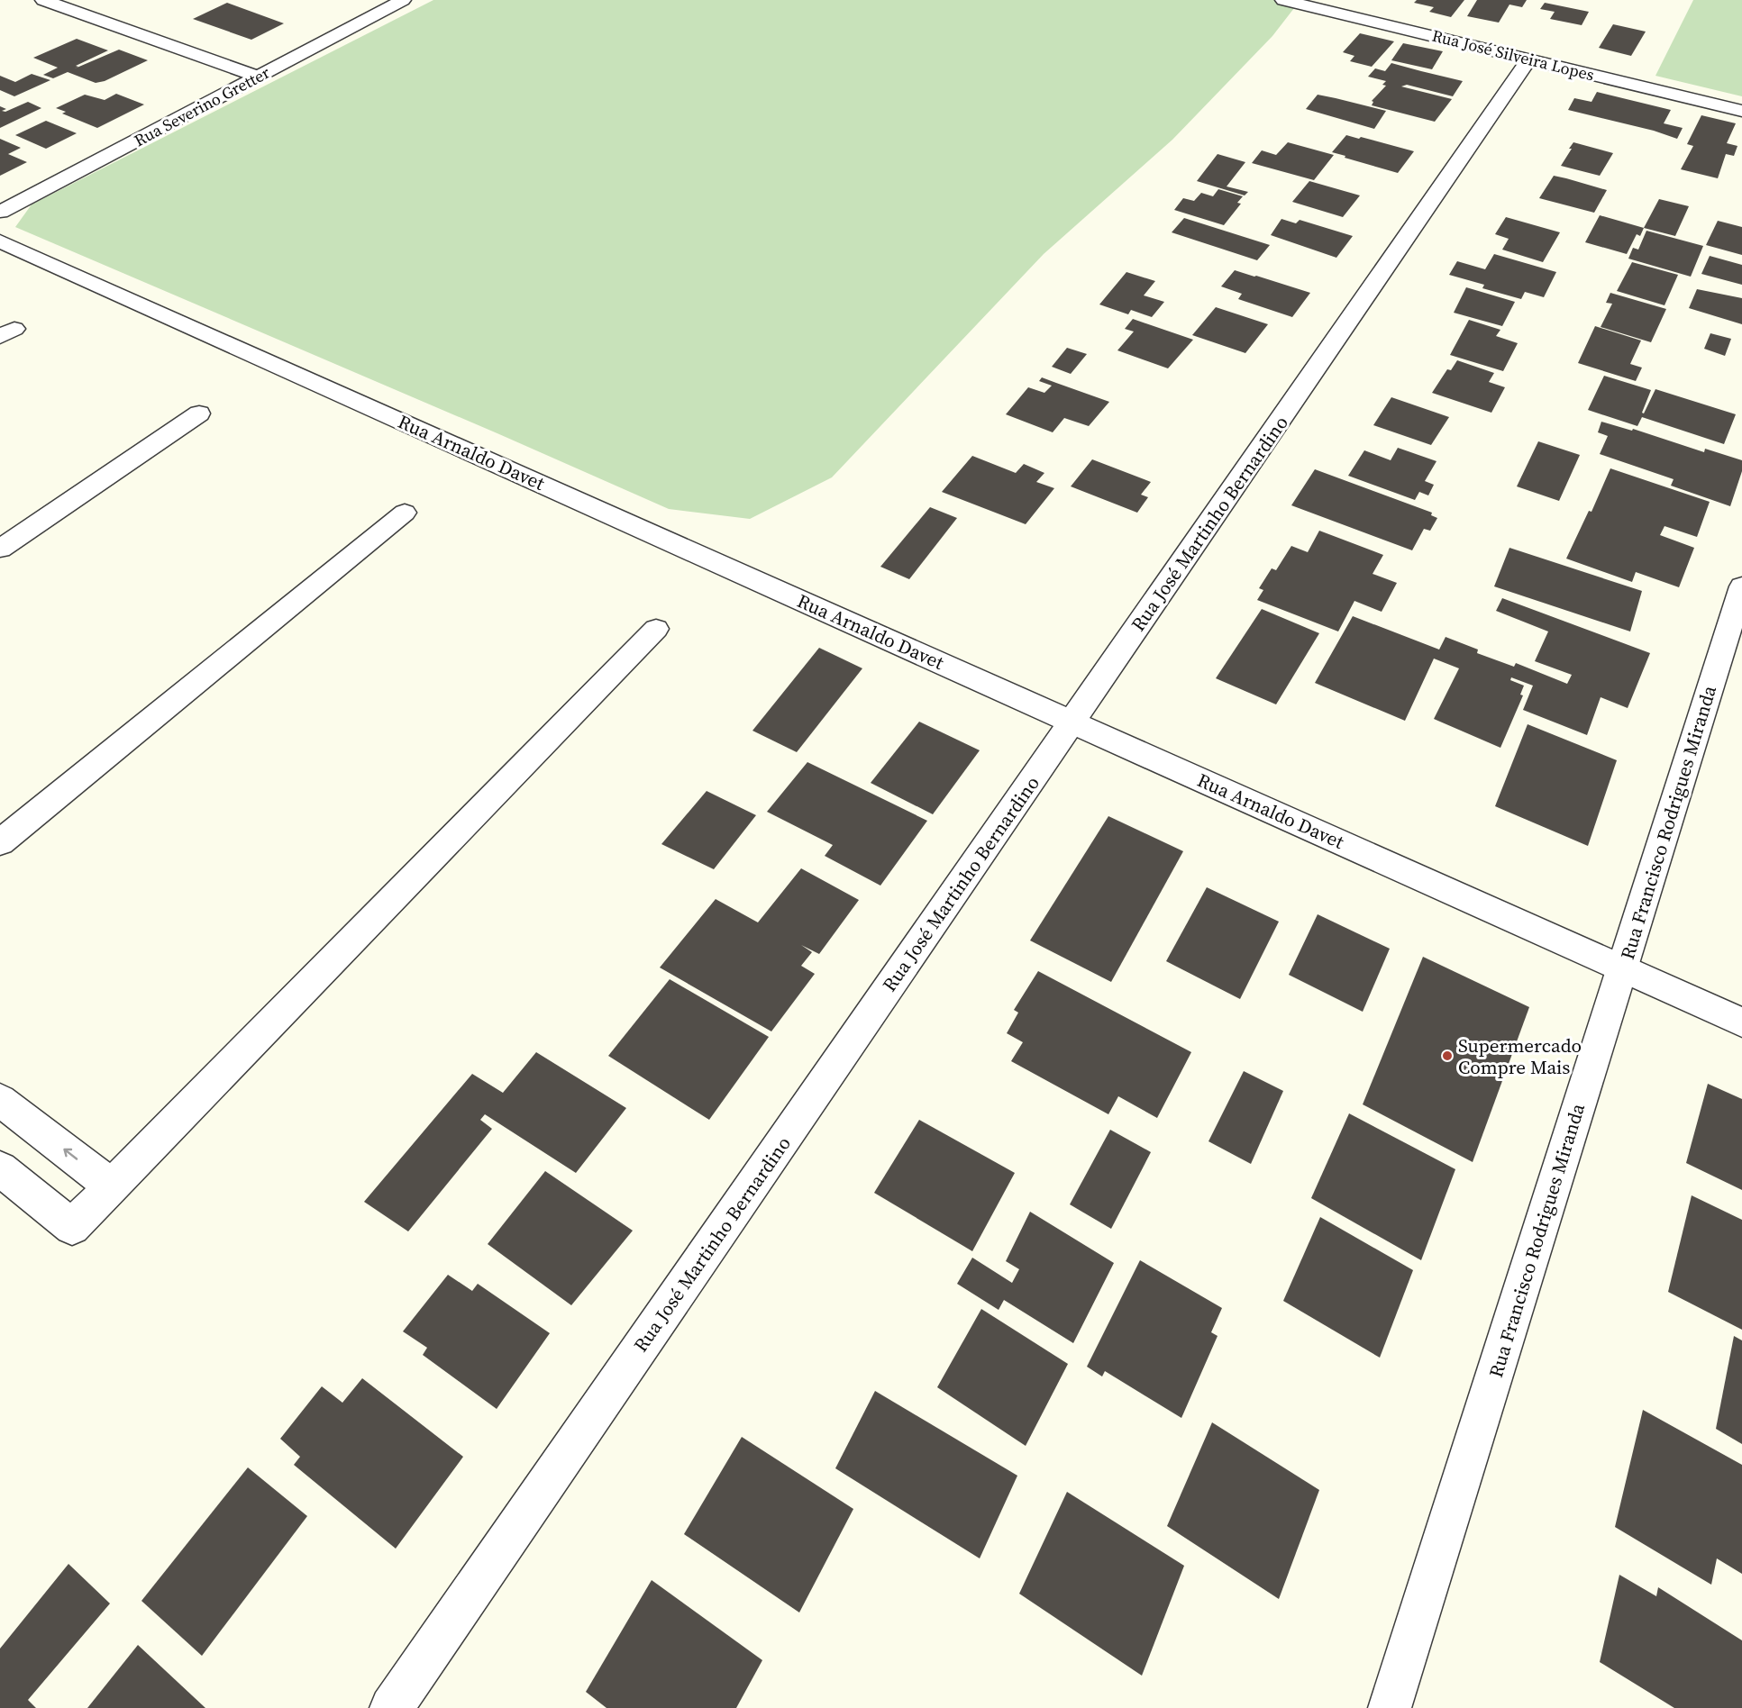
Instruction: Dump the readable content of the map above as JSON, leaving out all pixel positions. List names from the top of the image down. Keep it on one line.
{"streets":{"street":["Rua José Silveira Lopes","Rua Severino Gretter","Rua Arnaldo Davet","Rua José Martinho Bernardino","Rua Francisco Rodrigues Miranda"]},"crossings":[["Rua José Silveira Lopes","Rua José Martinho Bernardino"],["Rua Arnaldo Davet","Rua José Martinho Bernardino"],["Rua Arnaldo Davet","Rua Francisco Rodrigues Miranda"]],"places":["Supermercado Compre Mais"]}
